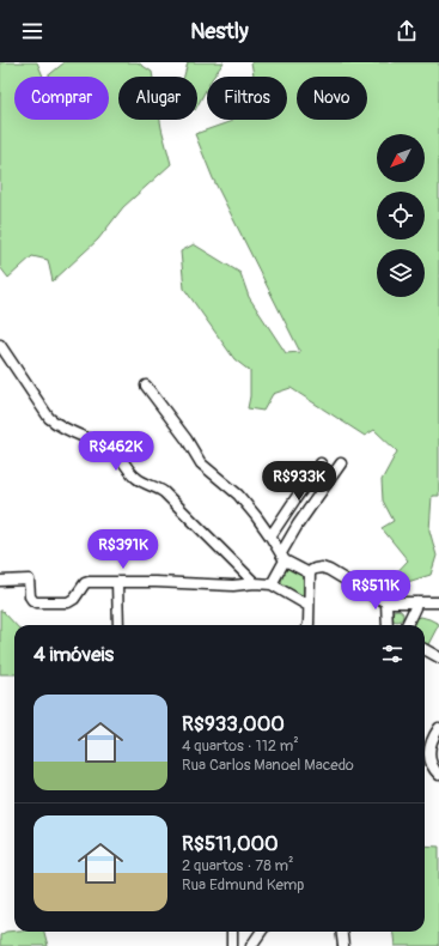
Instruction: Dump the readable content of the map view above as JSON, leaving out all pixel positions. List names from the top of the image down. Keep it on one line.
{"north":"bottom left","page":{"header":"Nestly","chip":["Comprar","Alugar","Filtros","Novo"],"price":["R$462K","R$933K","R$391K","R$511K"],"heading":"4 imóveis","list":[{"name":"R$933,000","note":"4 quartos · 112 m² · Rua Carlos Manoel Macedo"},{"name":"R$511,000","note":"2 quartos · 78 m² · Rua Edmund Kemp"}]}}
